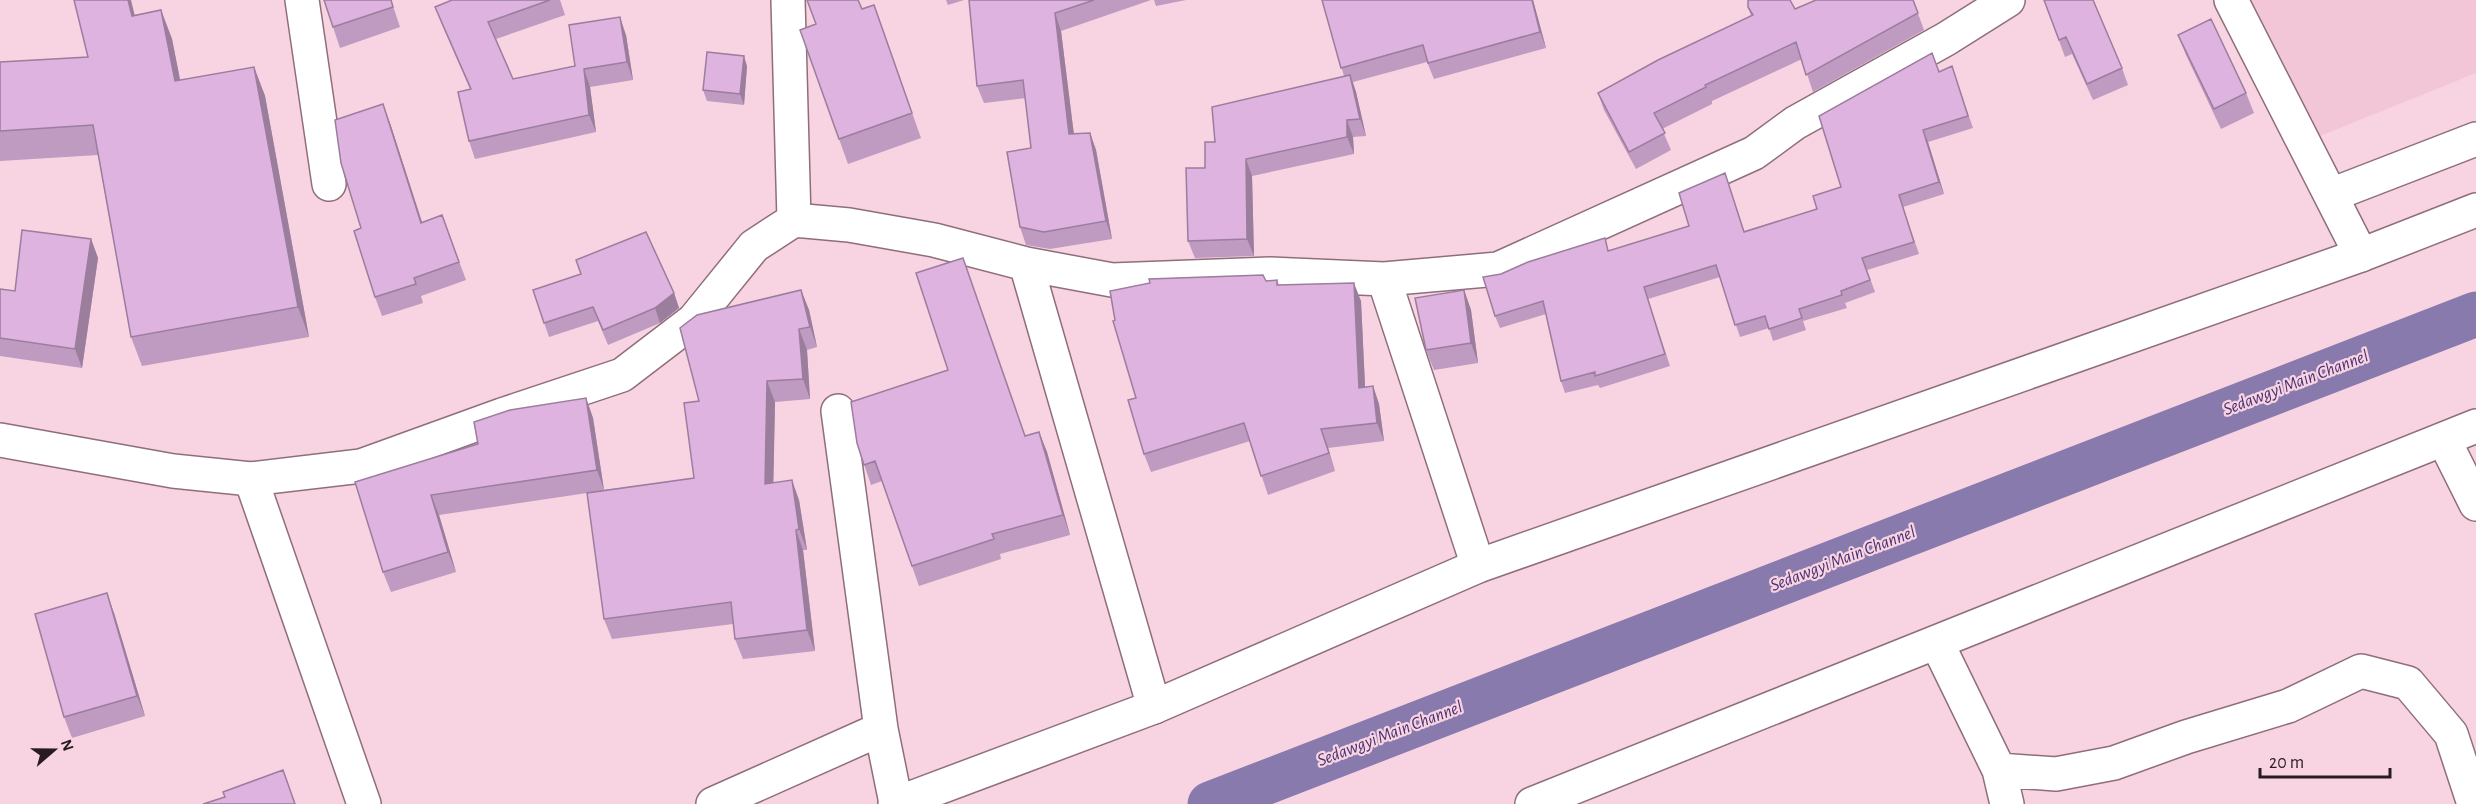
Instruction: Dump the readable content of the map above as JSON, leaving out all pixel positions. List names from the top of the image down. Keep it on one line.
{"water":["Sedawgyi Main Channel"],"scale_bar":"20 m","north":"right"}
